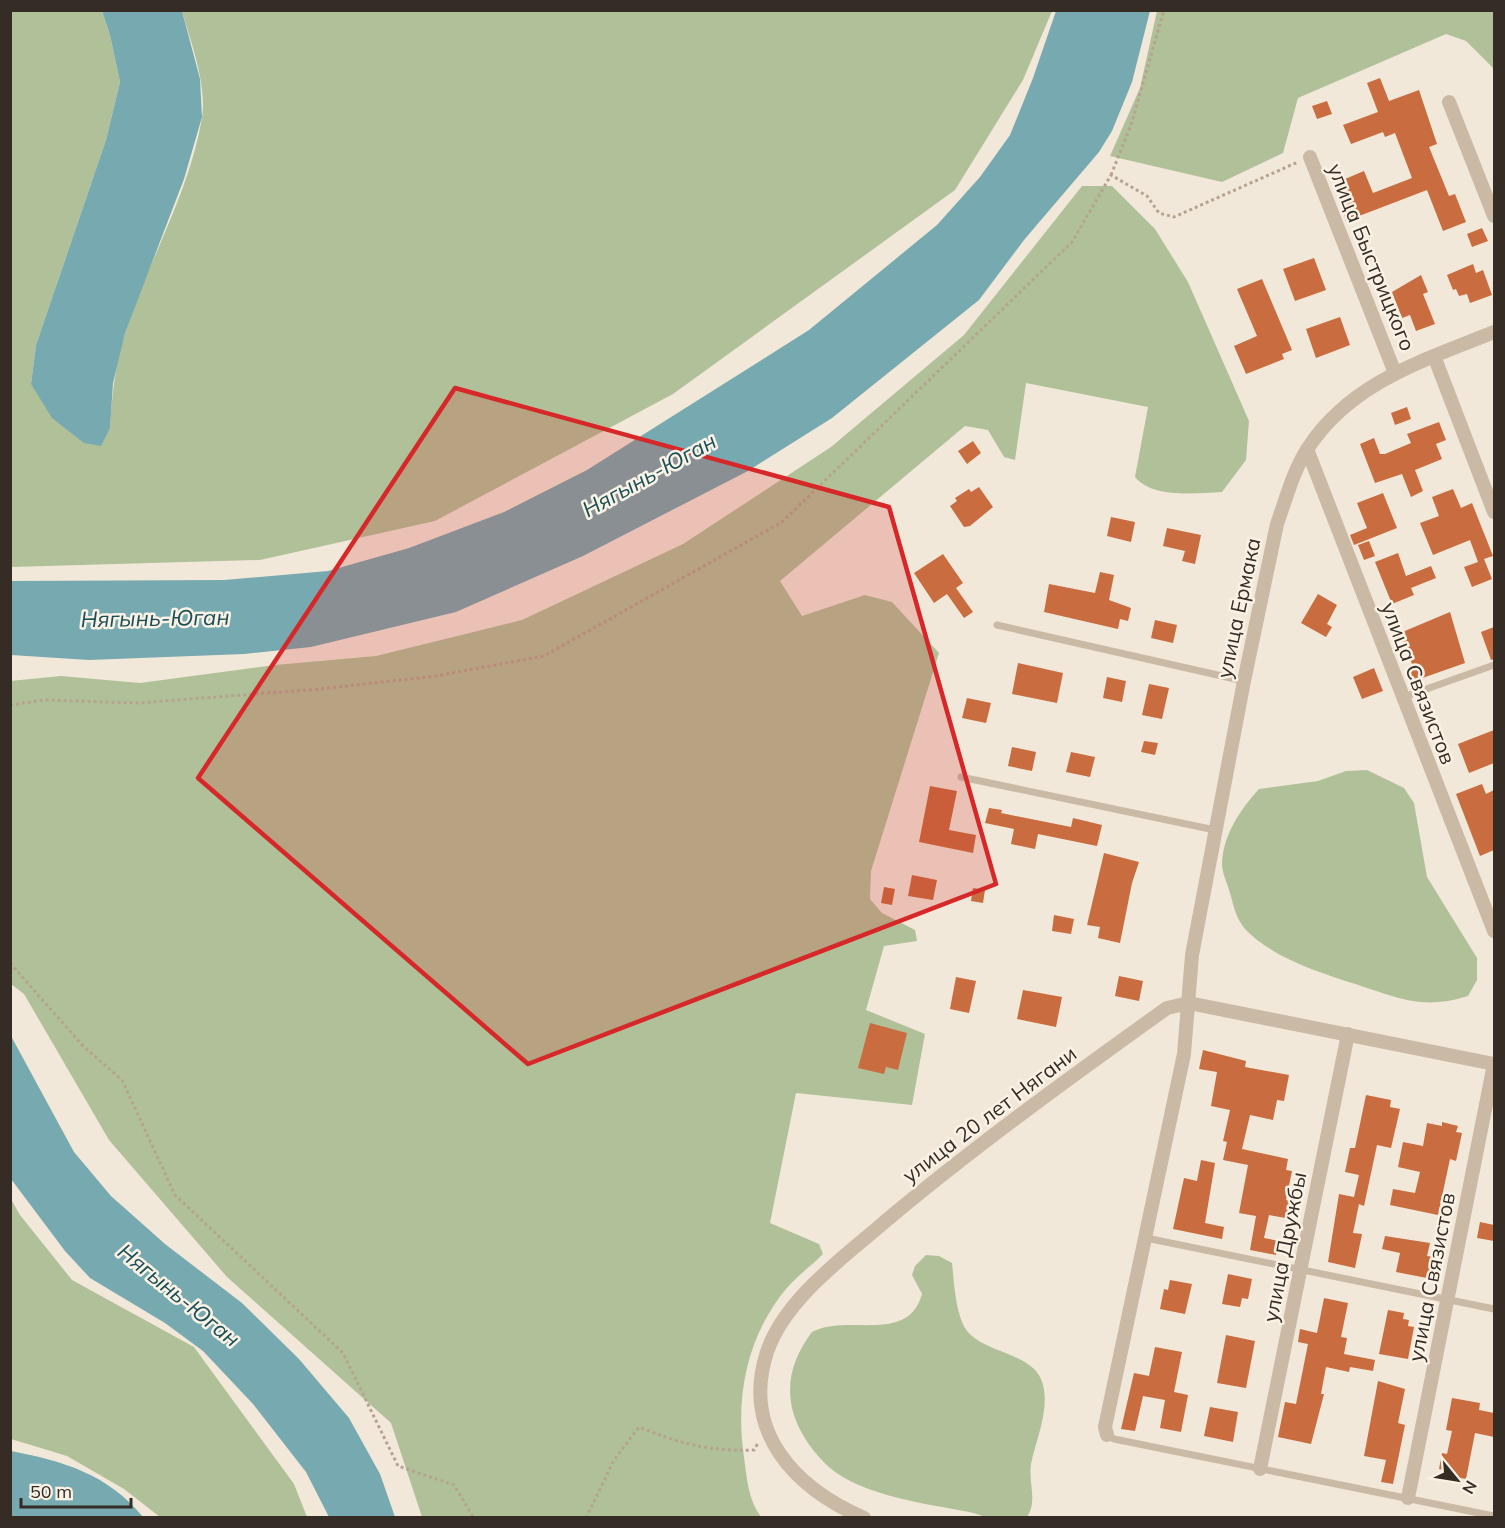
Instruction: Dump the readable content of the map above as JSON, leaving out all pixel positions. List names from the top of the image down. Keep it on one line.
{"streets":{"street":["улица Быстрицкого","улица Ермака","улица Связистов","улица 20 лет Нягани","улица Дружбы"]},"crossings":[["улица Быстрицкого","улица Ермака"],["улица Ермака","улица Связистов"],["улица Ермака","улица 20 лет Нягани"],["улица Связистов","улица 20 лет Нягани"],["улица 20 лет Нягани","улица Дружбы"]],"water":["Нягынь-Юган"],"scale_bar":"50 m","north":"bottom right"}
